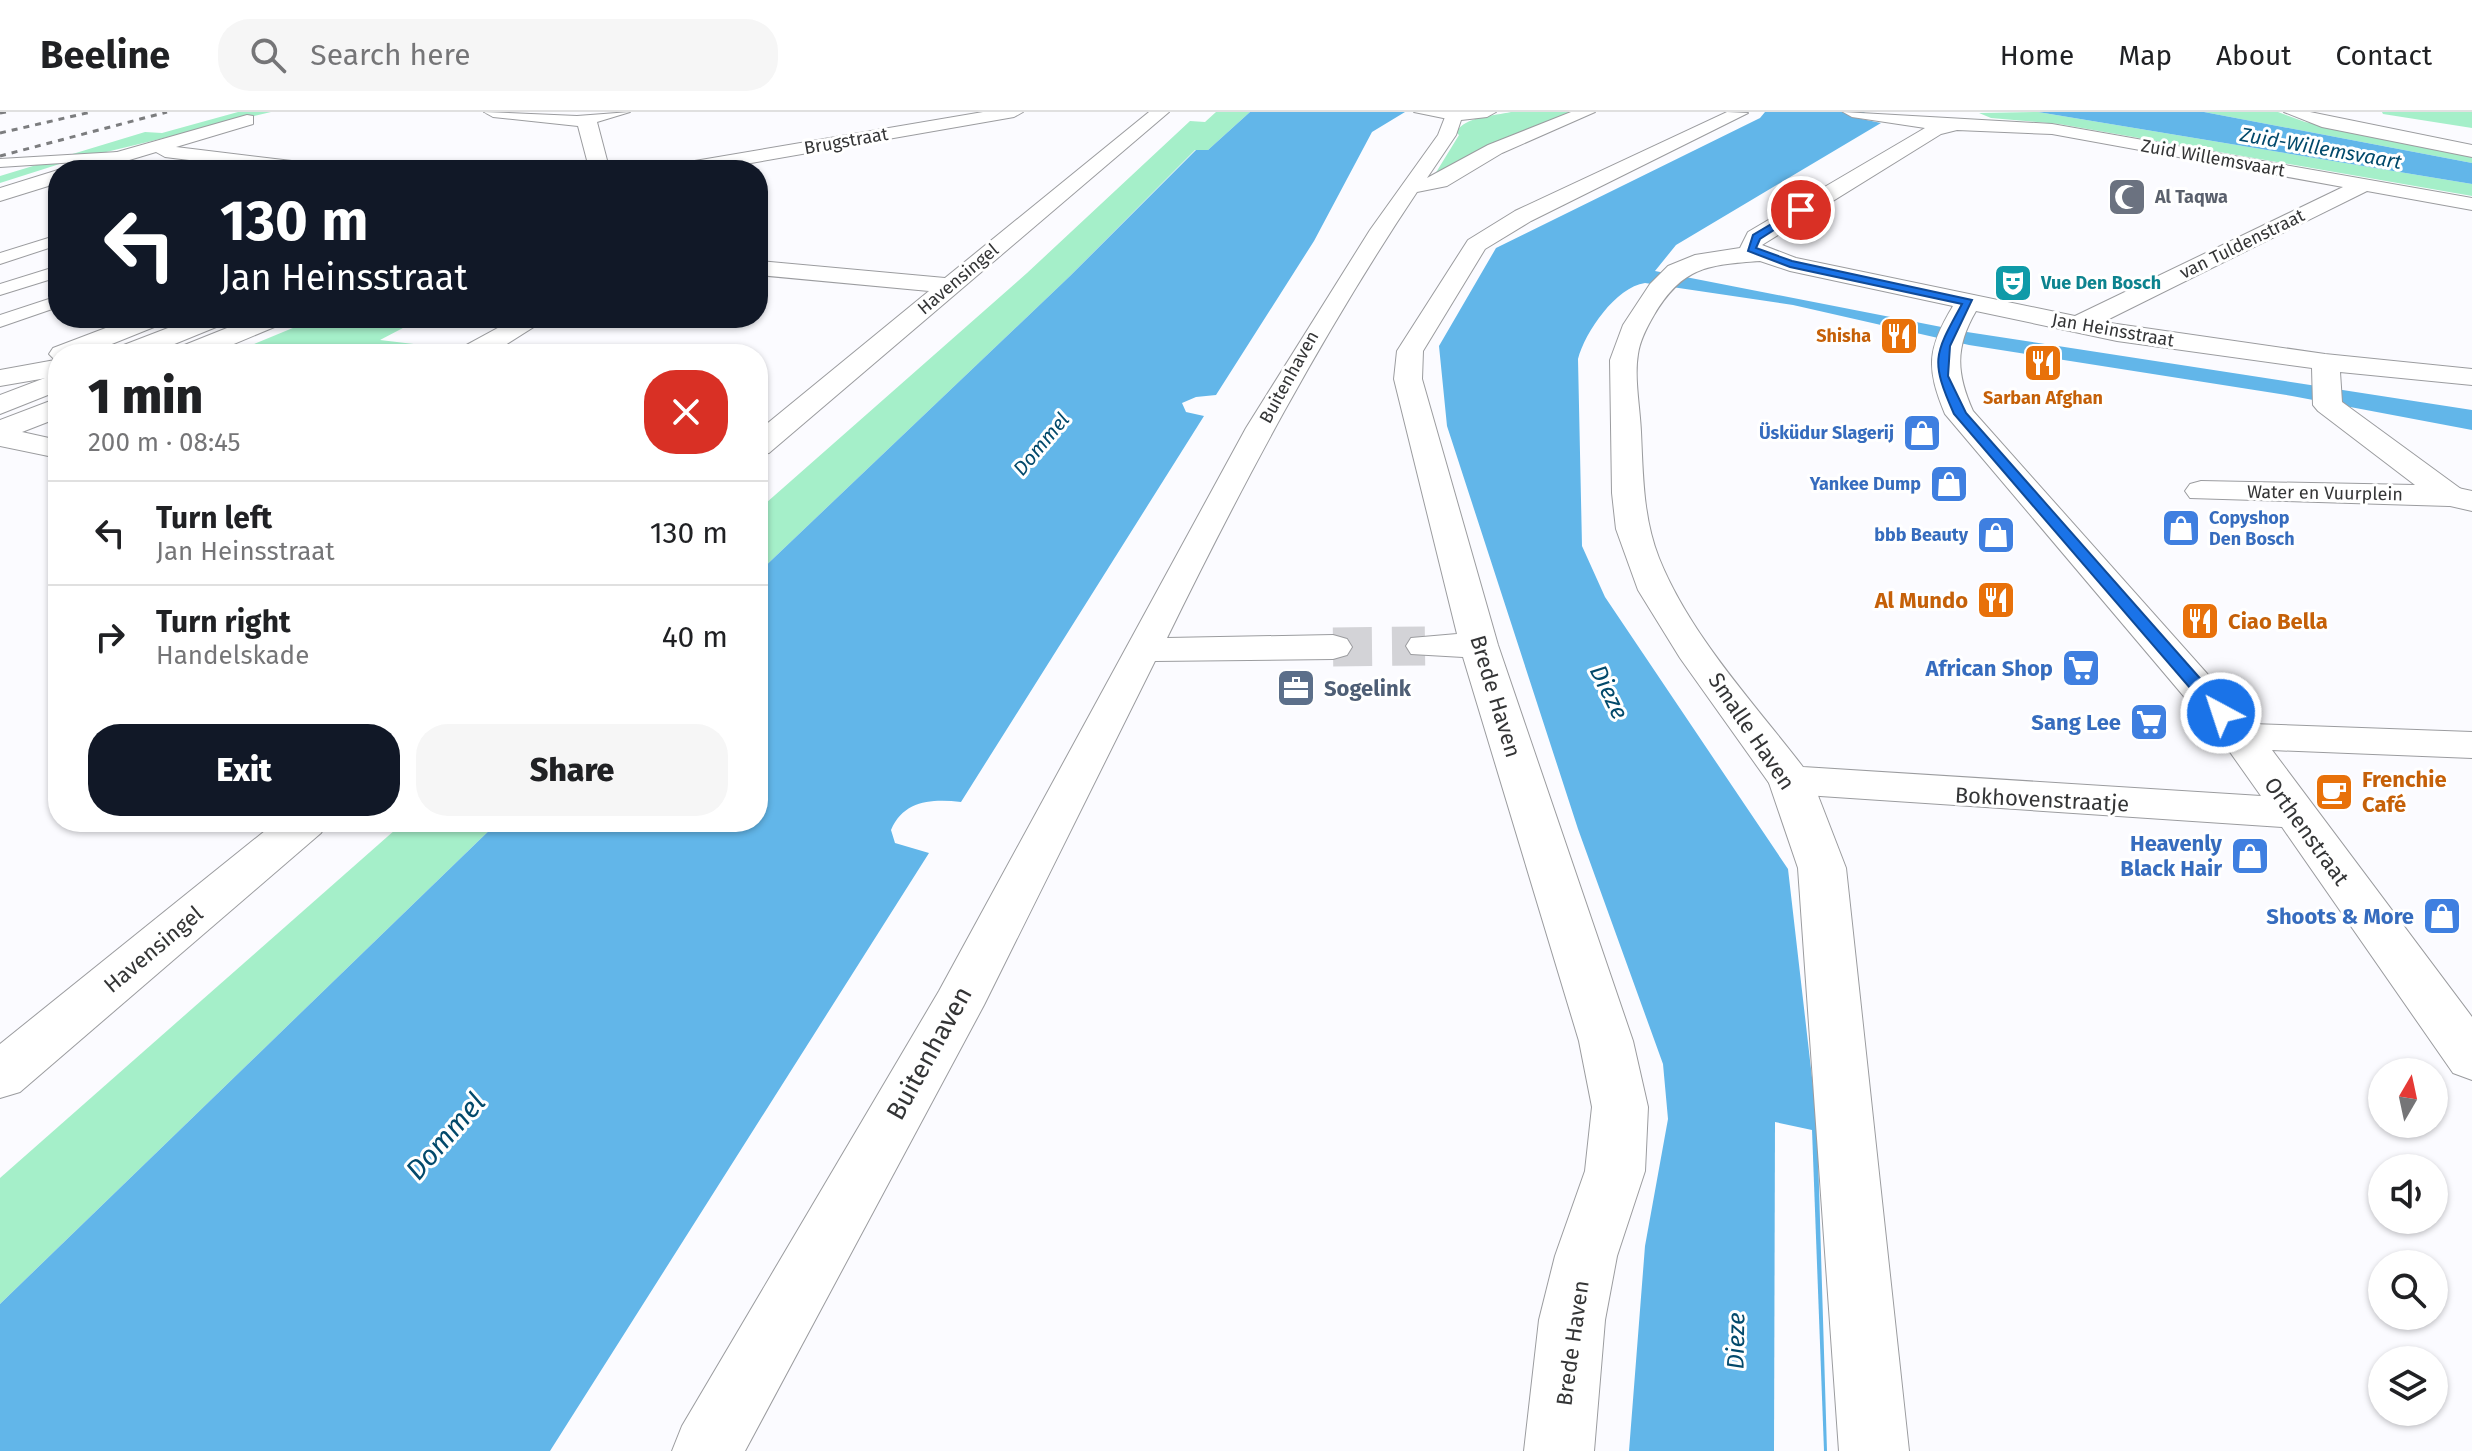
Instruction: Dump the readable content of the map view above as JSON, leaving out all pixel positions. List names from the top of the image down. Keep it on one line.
{"streets":{"street":["Brugstraat","Zuid Willemsvaart","van Tuldenstraat","Havensingel","Jan Heinsstraat","Buitenhaven","Water en Vuurplein","Brede Haven","Smalle Haven","Bokhovenstraatje","Orthenstraat"]},"crossings":[["Zuid Willemsvaart","van Tuldenstraat"],["van Tuldenstraat","Jan Heinsstraat"],["Jan Heinsstraat","Water en Vuurplein"],["Jan Heinsstraat","Smalle Haven"],["Jan Heinsstraat","Orthenstraat"],["Smalle Haven","Bokhovenstraatje"],["Bokhovenstraatje","Orthenstraat"]],"water":["Zuid-Willemsvaart","Dommel","Dieze"],"places":{"mosque":["Al Taqwa"],"theatre":["Vue Den Bosch"],"restaurant":["Shisha","Sarban Afghan","Al Mundo","Ciao Bella"],"shop":["Üsküdur Slagerij","Yankee Dump","Copyshop Den Bosch","bbb Beauty","Heavenly Black Hair","Shoots & More"],"supermarket":["African Shop","Sang Lee"],"office":["Sogelink"],"cafe":["Frenchie Café"]},"north":"top","page":{"header":"Beeline","search":"Search here","nav":["Home","Map","About","Contact"],"turn":["130 m","Jan Heinsstraat"],"heading":["1 min","200 m · 08:45"],"list":[{"name":"Turn left","note":"Jan Heinsstraat","value":"130 m"},{"name":"Turn right","note":"Handelskade","value":"40 m"}],"buttons":["Exit","Share"]}}
